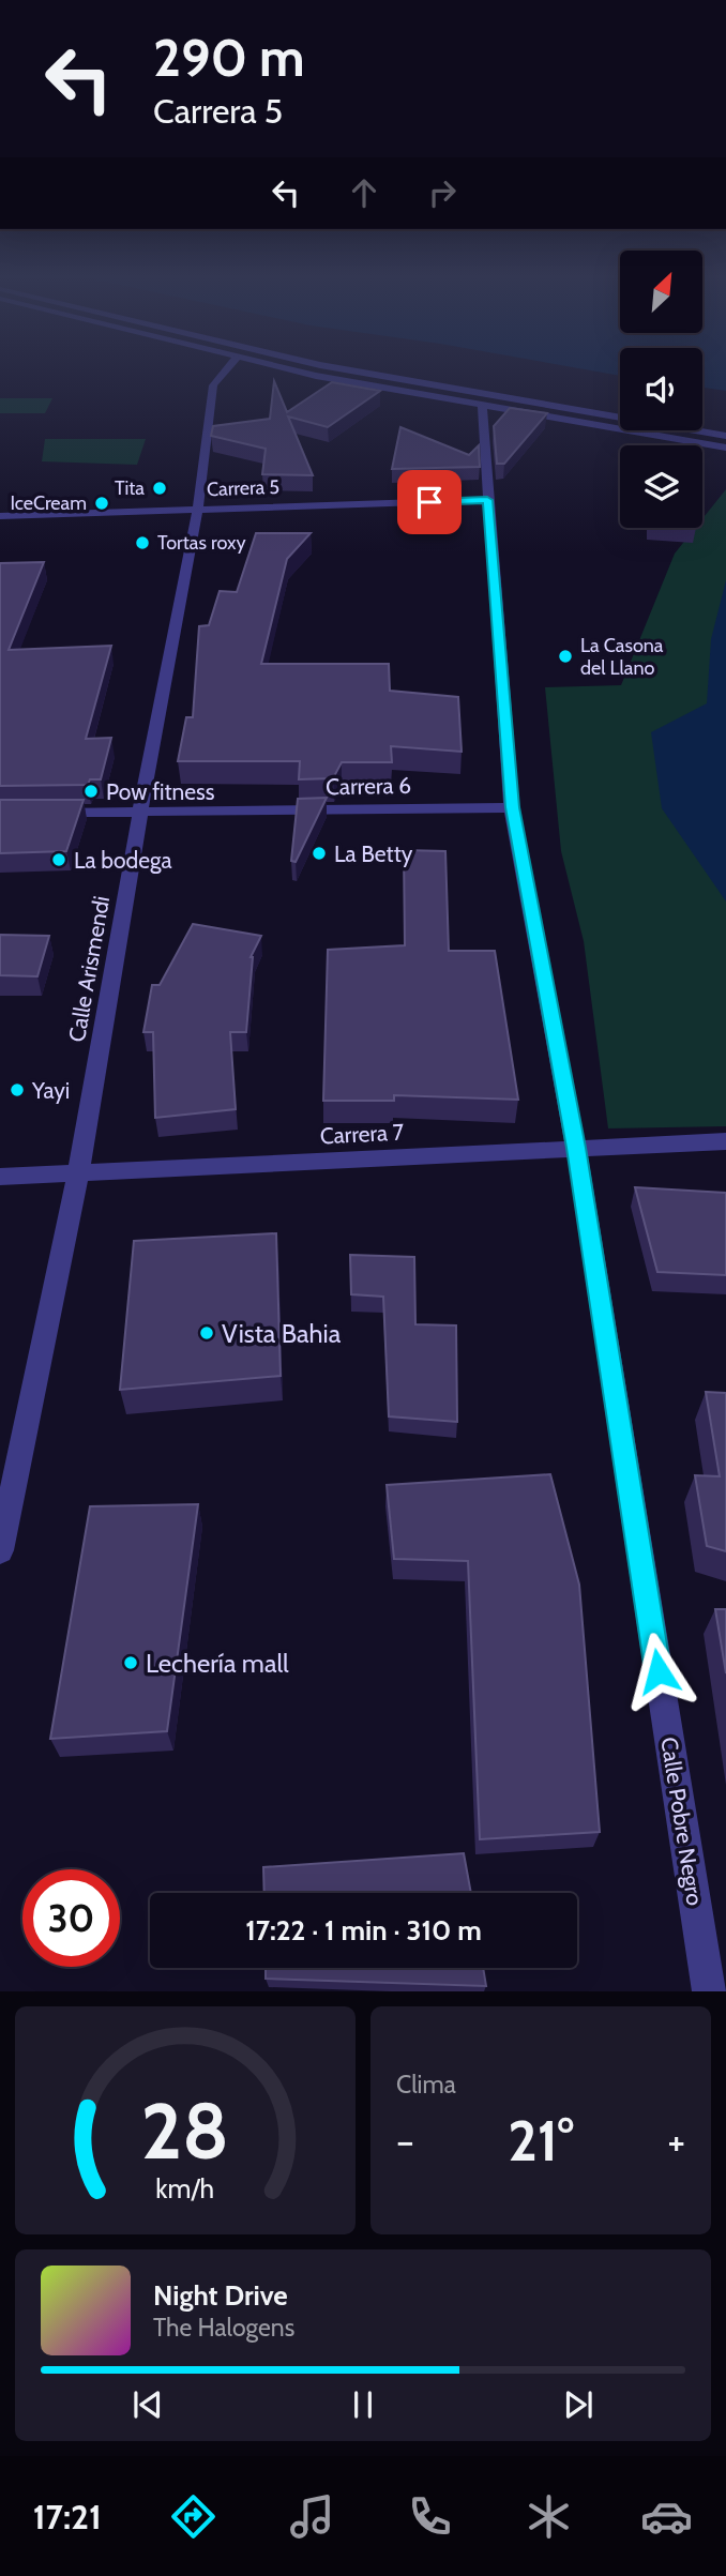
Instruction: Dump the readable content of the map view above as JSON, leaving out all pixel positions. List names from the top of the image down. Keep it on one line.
{"streets":{"street":["Carrera 5","Carrera 6","Calle Arismendi","Carrera 7","Calle Pobre Negro"]},"crossings":[["Carrera 5","Calle Arismendi"],["Carrera 5","Calle Pobre Negro"],["Carrera 6","Calle Arismendi"],["Carrera 6","Calle Pobre Negro"],["Calle Arismendi","Carrera 7"],["Carrera 7","Calle Pobre Negro"]],"places":["Tita","IceCream","Tortas roxy","La Casona del Llano","Pow fitness","La Betty","La bodega","Yayi","Vista Bahia","Lechería mall"],"north":"top right","page":{"turn":["290 m","Carrera 5"],"limit":"30","trip":"17:22 · 1 min · 310 m","tile":"Clima","heat":["−","21°","+"],"song":["Night Drive","The Halogens"],"tabs":"17:21","gauge":["28","km/h"]}}
